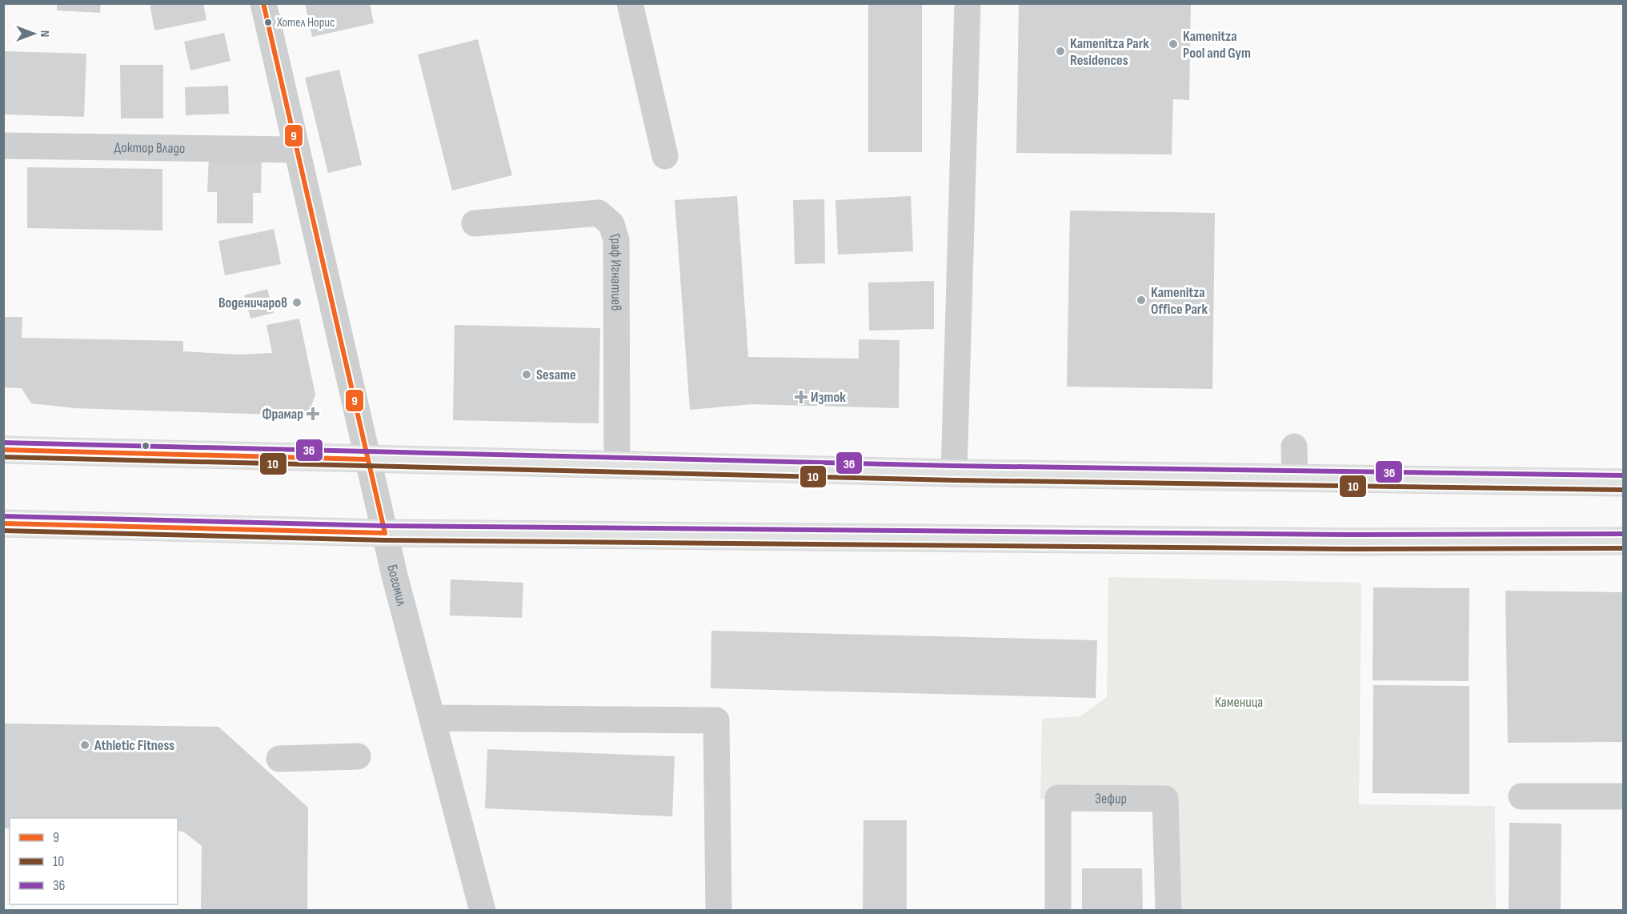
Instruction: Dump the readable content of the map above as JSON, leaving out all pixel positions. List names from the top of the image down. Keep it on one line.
{"streets":{"street":["Доктор Владо","Граф Игнатиев","Богомил","Зефир"]},"crossings":[["Доктор Владо","Богомил"]],"parks":["Каменица"],"places":{"other":["Хотел Норис","Kamenitza Pool and Gym","Kamenitza Park Residences","Kamenitza Office Park","Воденичаров","Sesame","Athletic Fitness"],"health":["Изток","Фрамар"]},"lines":["transit line 9","transit line 36","transit line 10"],"legend":["9","10","36"],"north":"right"}
